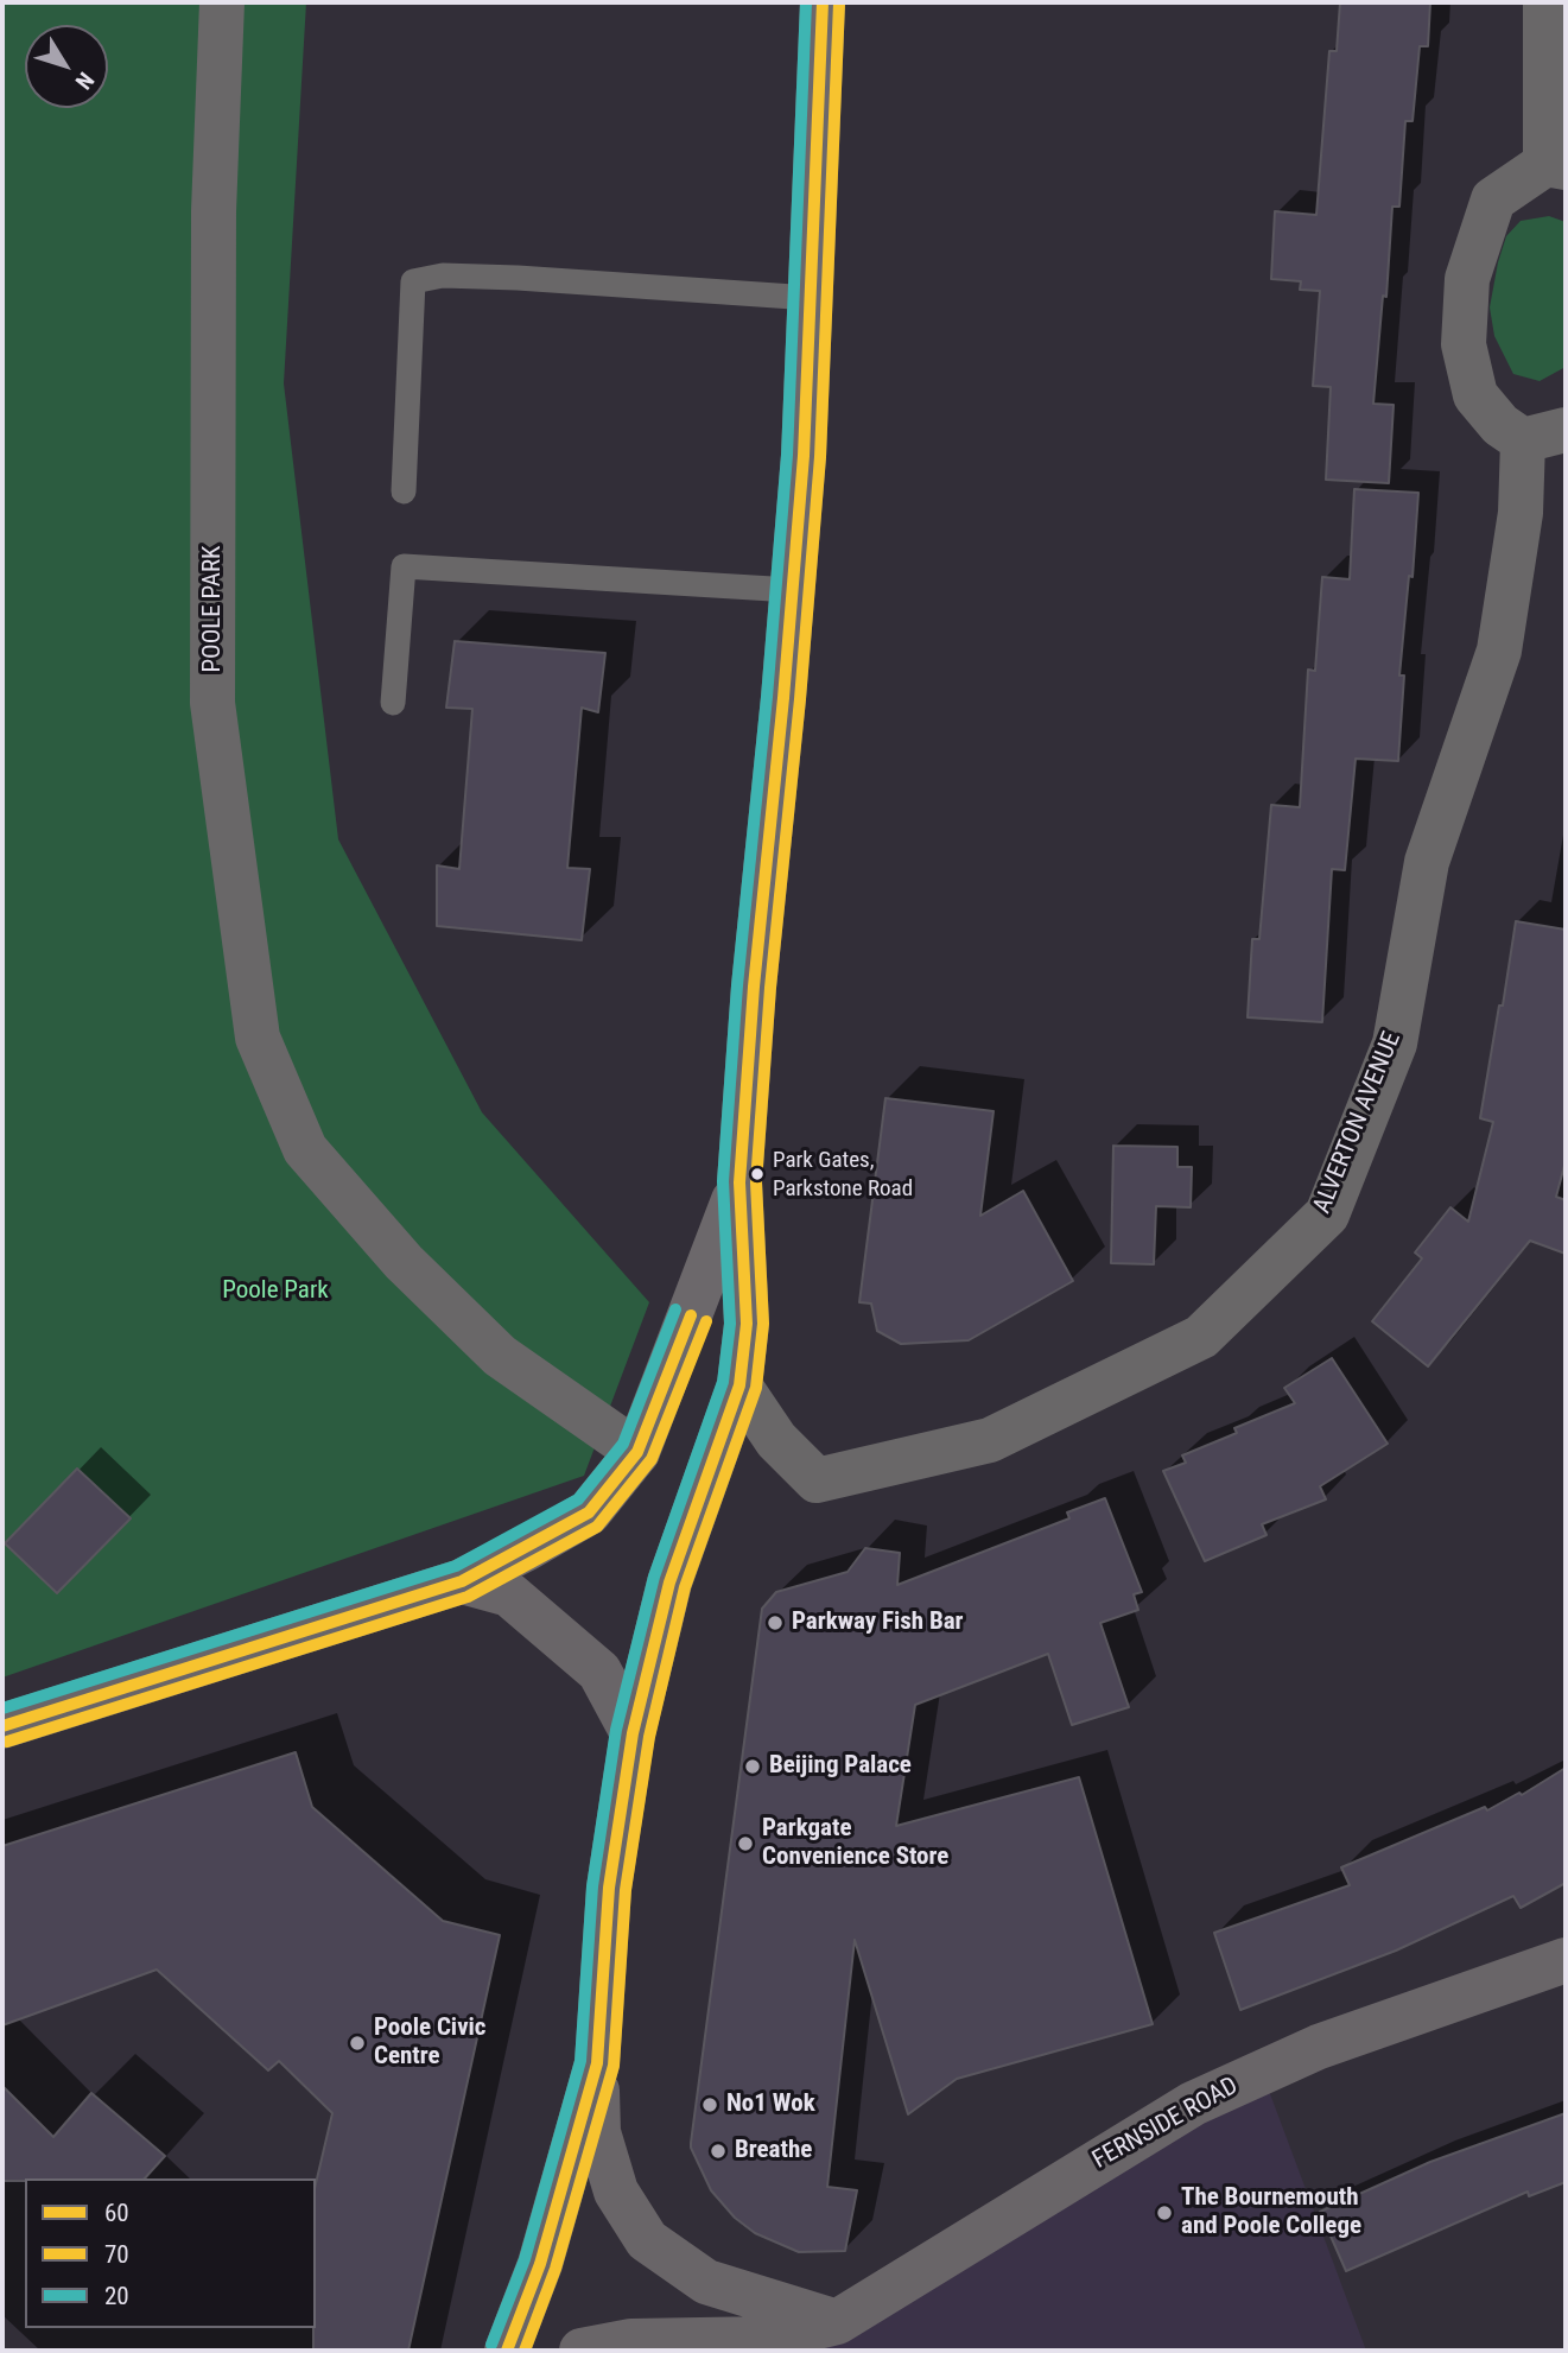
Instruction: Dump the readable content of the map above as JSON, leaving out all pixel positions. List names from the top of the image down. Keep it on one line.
{"streets":{"highway":["FERNSIDE ROAD"],"street":["POOLE PARK","ALVERTON AVENUE"]},"parks":["Poole Park"],"places":["Park Gates, Parkstone Road","Parkway Fish Bar","Beijing Palace","Parkgate Convenience Store","Poole Civic Centre","No1 Wok","Breathe","The Bournemouth and Poole College"],"lines":["transit line 60","transit line 20","transit line 70"],"legend":["60","70","20"],"north":"bottom right"}
